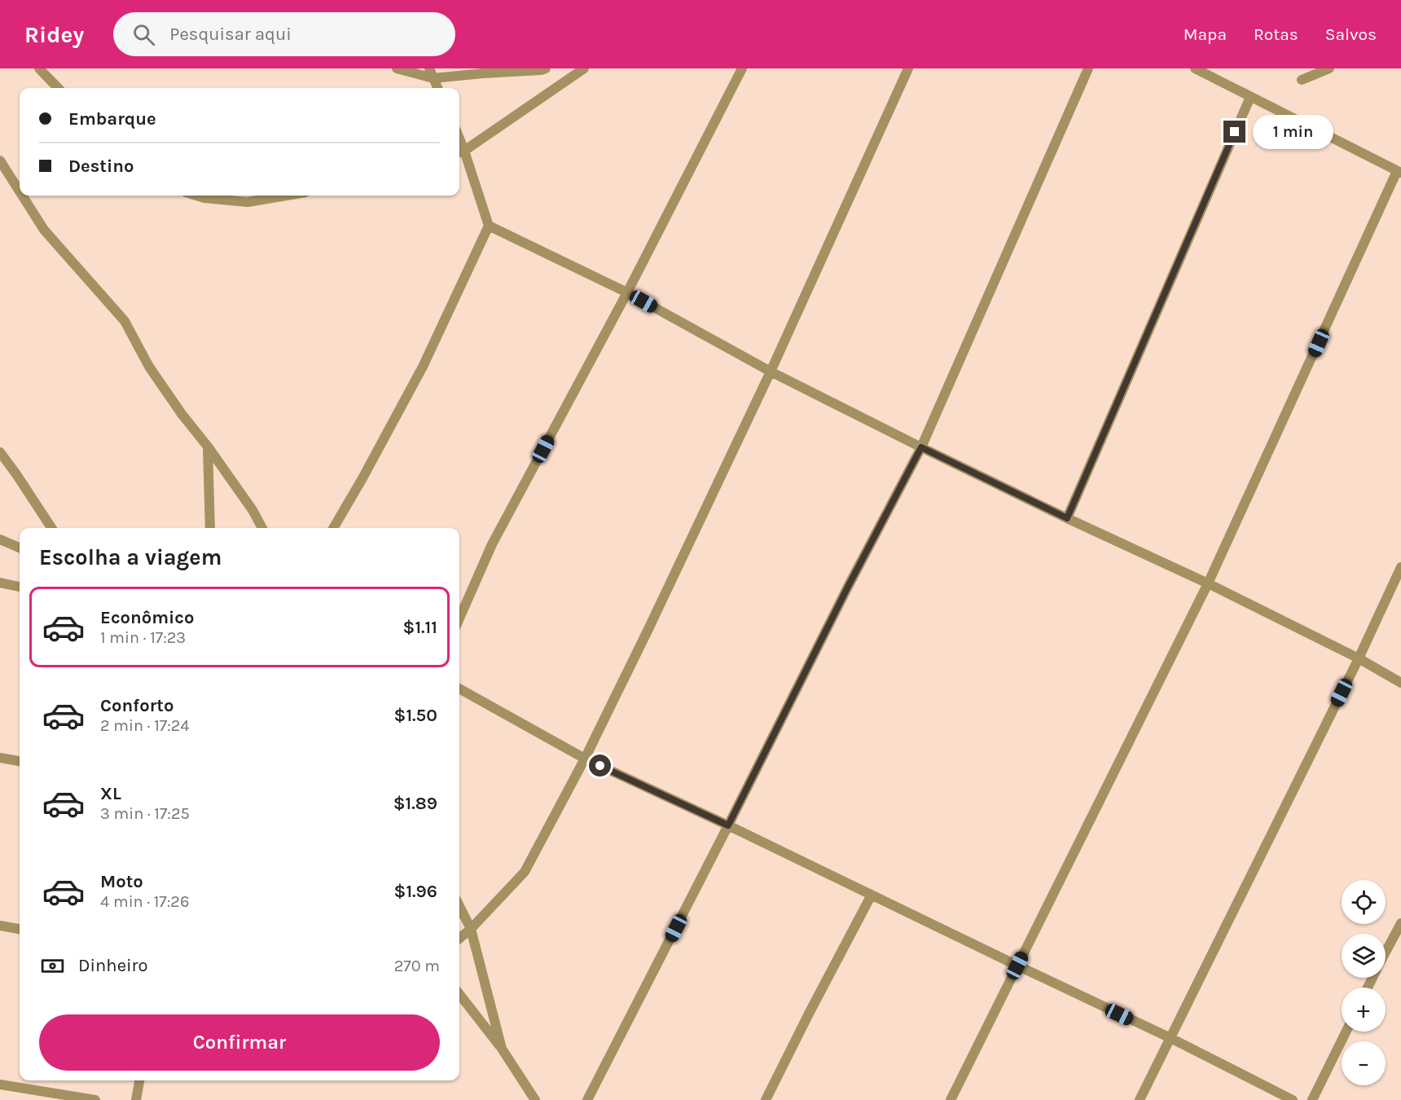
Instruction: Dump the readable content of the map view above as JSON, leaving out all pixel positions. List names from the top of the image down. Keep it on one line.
{"page":{"header":"Ridey","search":"Pesquisar aqui","nav":["Mapa","Rotas","Salvos"],"banner":["Embarque","Destino"],"bubble":"1 min","heading":"Escolha a viagem","list":[{"name":"Econômico","note":"1 min · 17:23","value":"$1.11"},{"name":"Conforto","note":"2 min · 17:24","value":"$1.50"},{"name":"XL","note":"3 min · 17:25","value":"$1.89"},{"name":"Moto","note":"4 min · 17:26","value":"$1.96"}],"map_buttons":["+","−"],"pay":["Dinheiro","270 m"],"buttons":"Confirmar"}}
